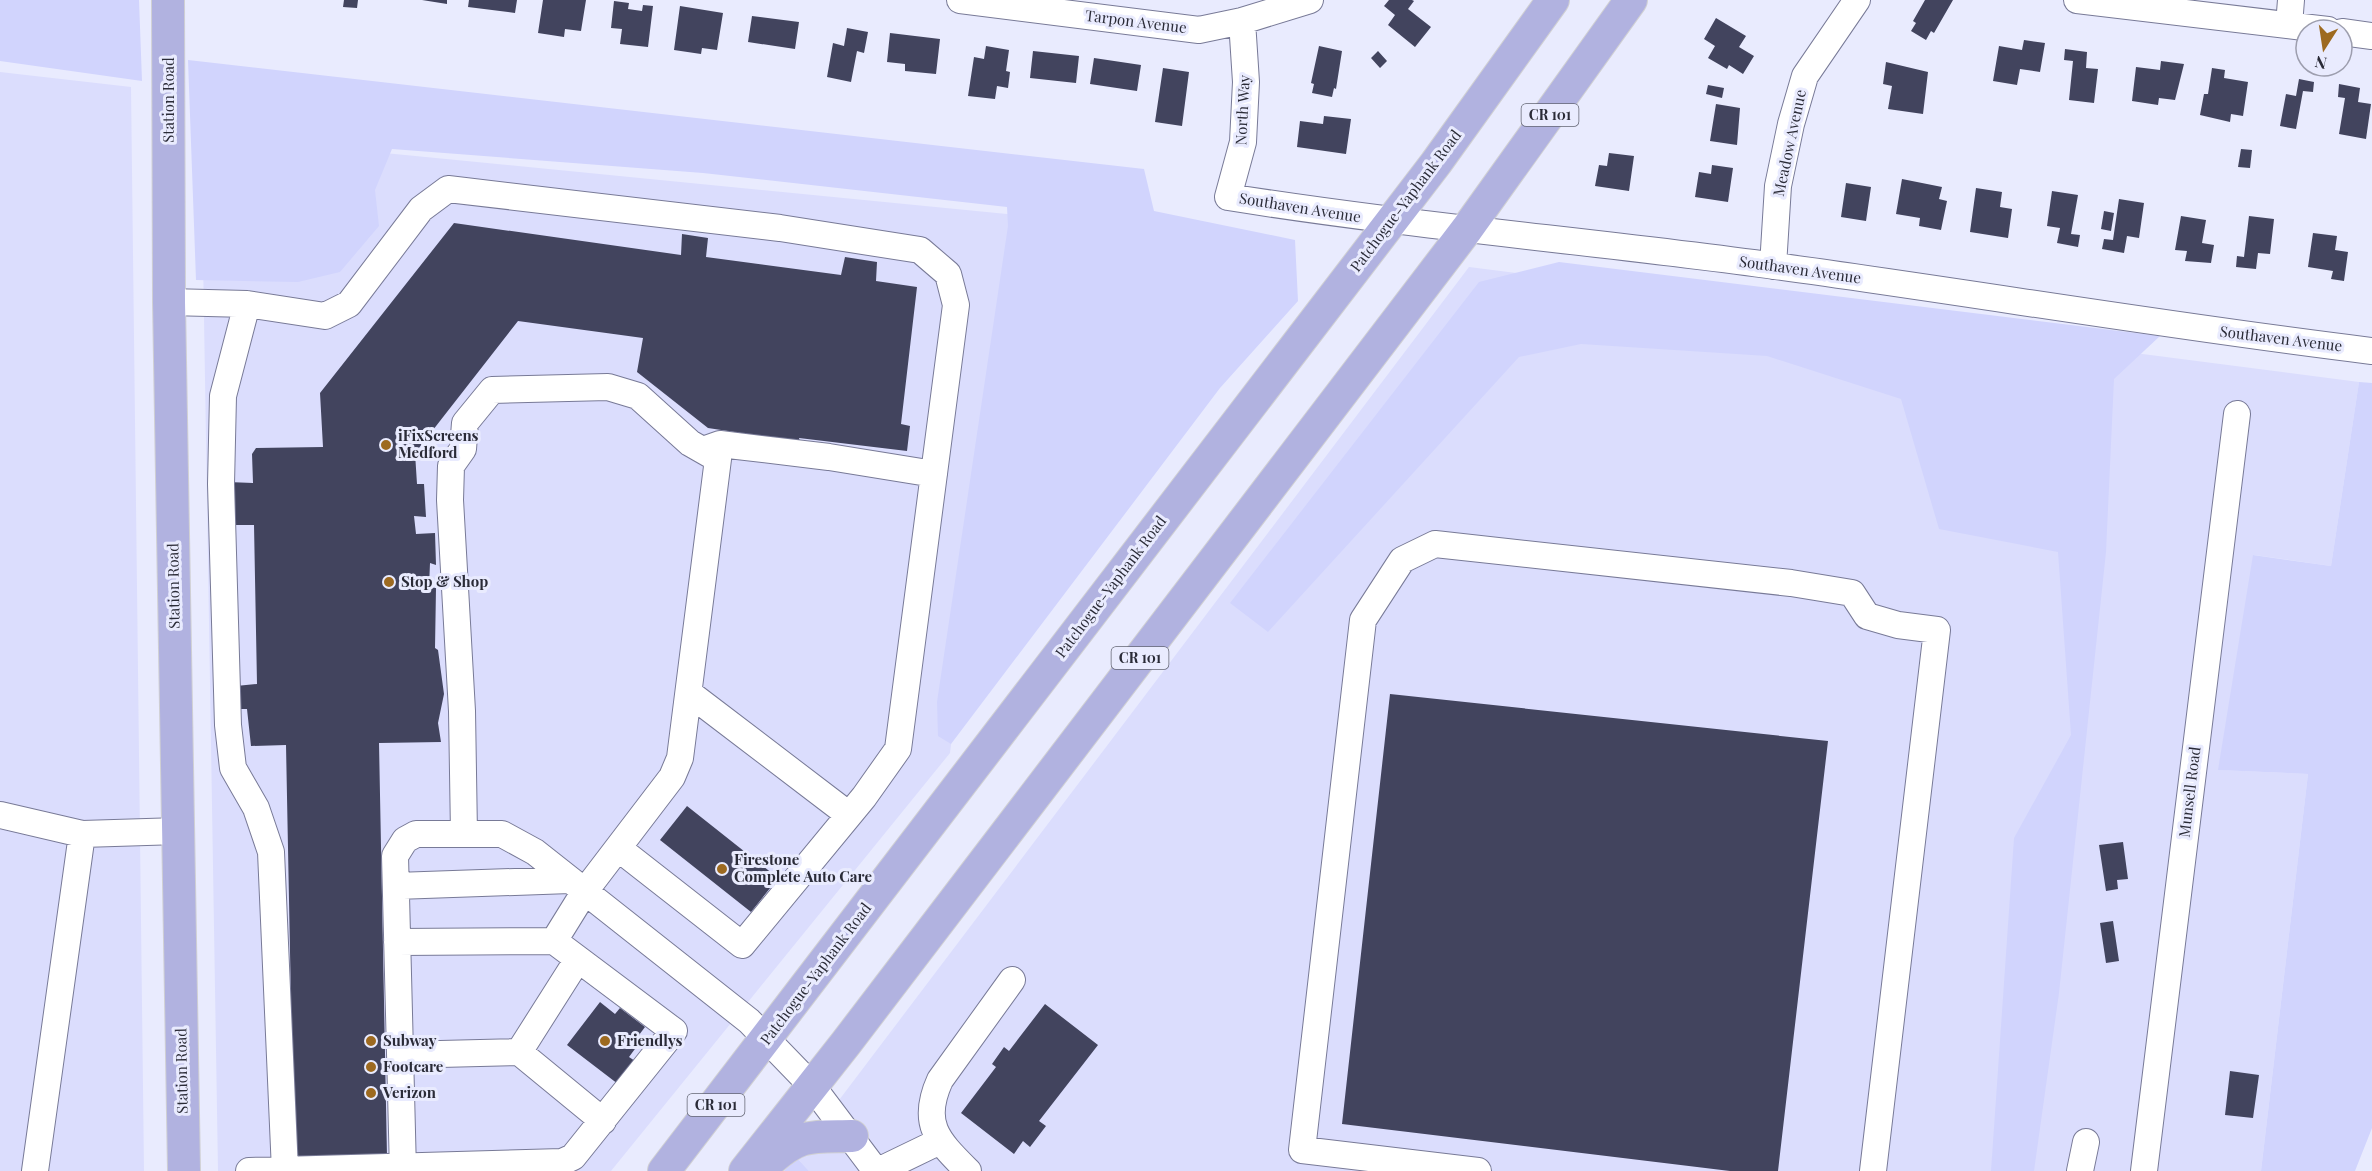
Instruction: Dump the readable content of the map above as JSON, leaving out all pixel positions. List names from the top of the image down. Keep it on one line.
{"streets":{"main road":["Station Road","CR 101","Patchogue-Yaphank Road"],"street":["Tarpon Avenue","North Way","Meadow Avenue","Southaven Avenue","Munsell Road"]},"crossings":[["Tarpon Avenue","North Way"],["North Way","Southaven Avenue"],["CR 101","Southaven Avenue"],["Meadow Avenue","Southaven Avenue"],["Patchogue-Yaphank Road","Southaven Avenue"]],"places":["iFixScreens Medford","Stop & Shop","Firestone Complete Auto Care","Subway","Friendlys","Footcare","Verizon"],"north":"bottom"}
